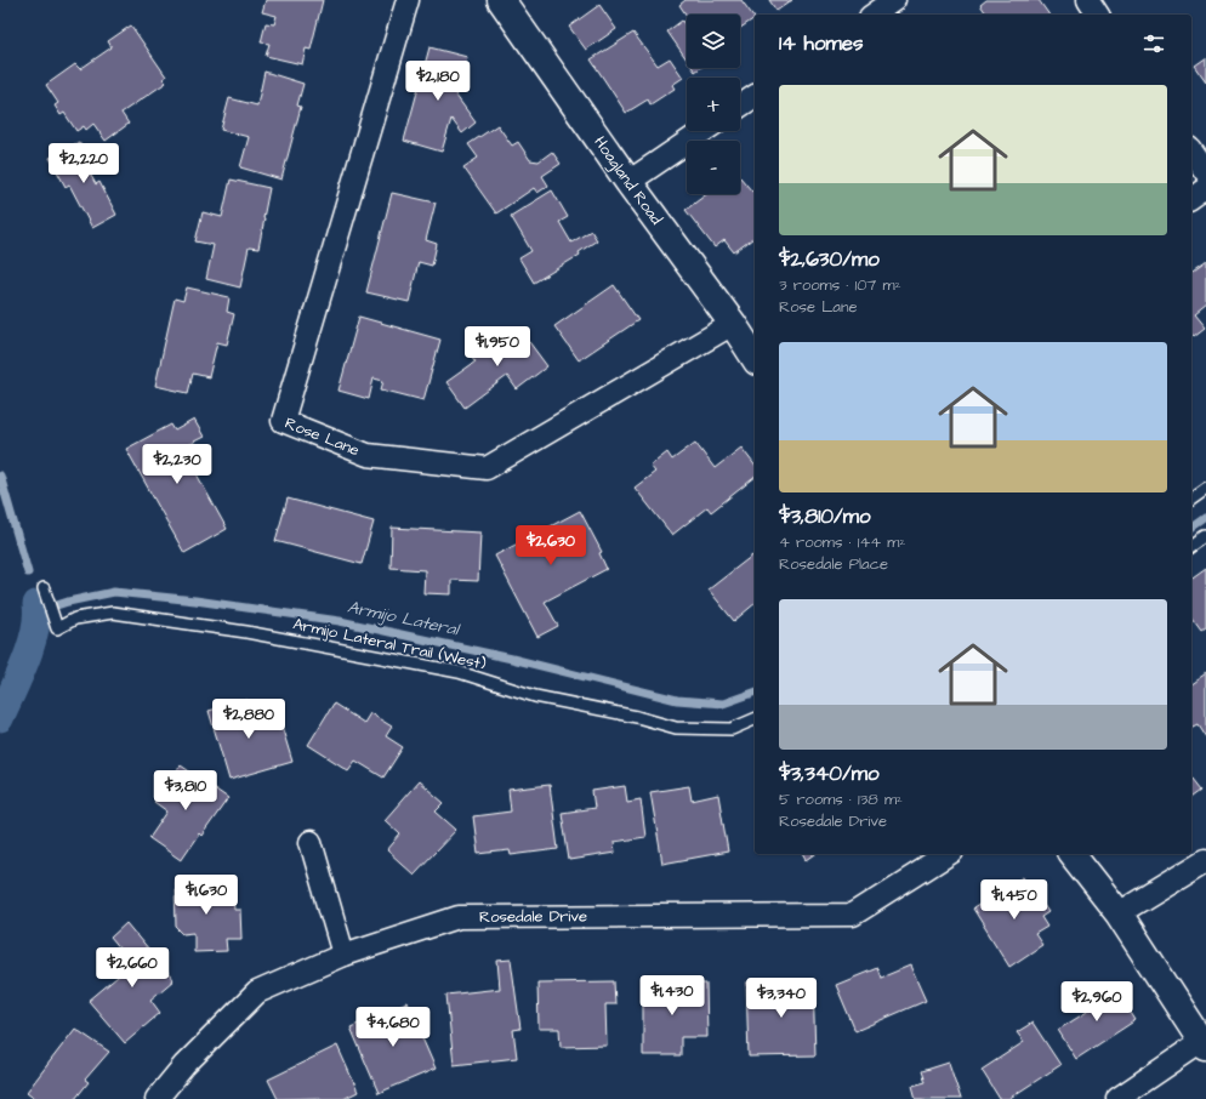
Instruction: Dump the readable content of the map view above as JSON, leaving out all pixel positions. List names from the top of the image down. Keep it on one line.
{"streets":{"street":["Hoagland Road","Rose Lane","Rosedale Drive"],"lane":["Armijo Lateral Trail (West)"]},"crossings":[["Hoagland Road","Rose Lane"]],"water":["Armijo Lateral"],"page":{"map_buttons":["+","−"],"heading":"14 homes","price":["$2,180","$2,220","$1,950","$2,230","$2,630","$2,880","$3,810","$1,630","$1,450","$2,660","$1,430","$3,340","$2,960","$4,680"],"list":[{"name":"$2,630/mo","note":"3 rooms · 107 m² · Rose Lane"},{"name":"$3,810/mo","note":"4 rooms · 144 m² · Rosedale Place"},{"name":"$3,340/mo","note":"5 rooms · 138 m² · Rosedale Drive"}]}}
